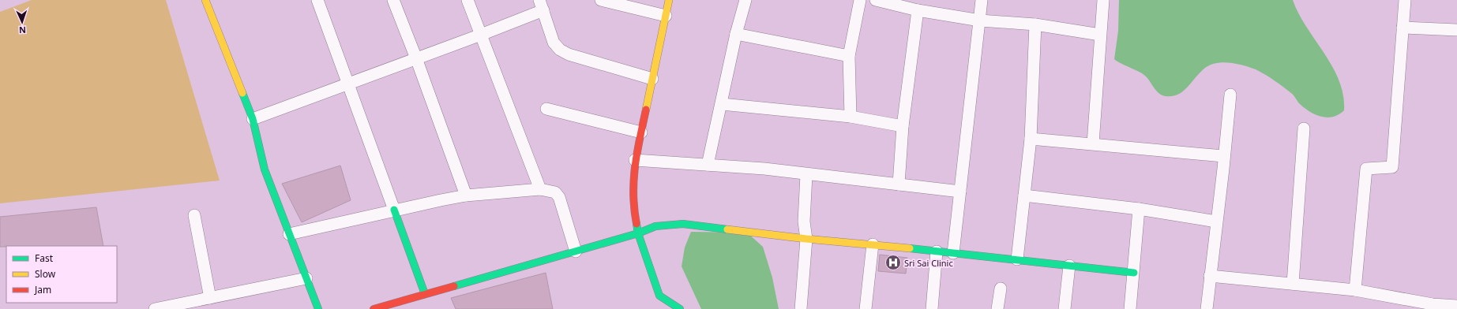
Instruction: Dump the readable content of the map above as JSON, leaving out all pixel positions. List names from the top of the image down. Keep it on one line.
{"places":{"hospital":["Sri Sai Clinic"]},"legend":["Fast","Slow","Jam"],"north":"bottom"}
